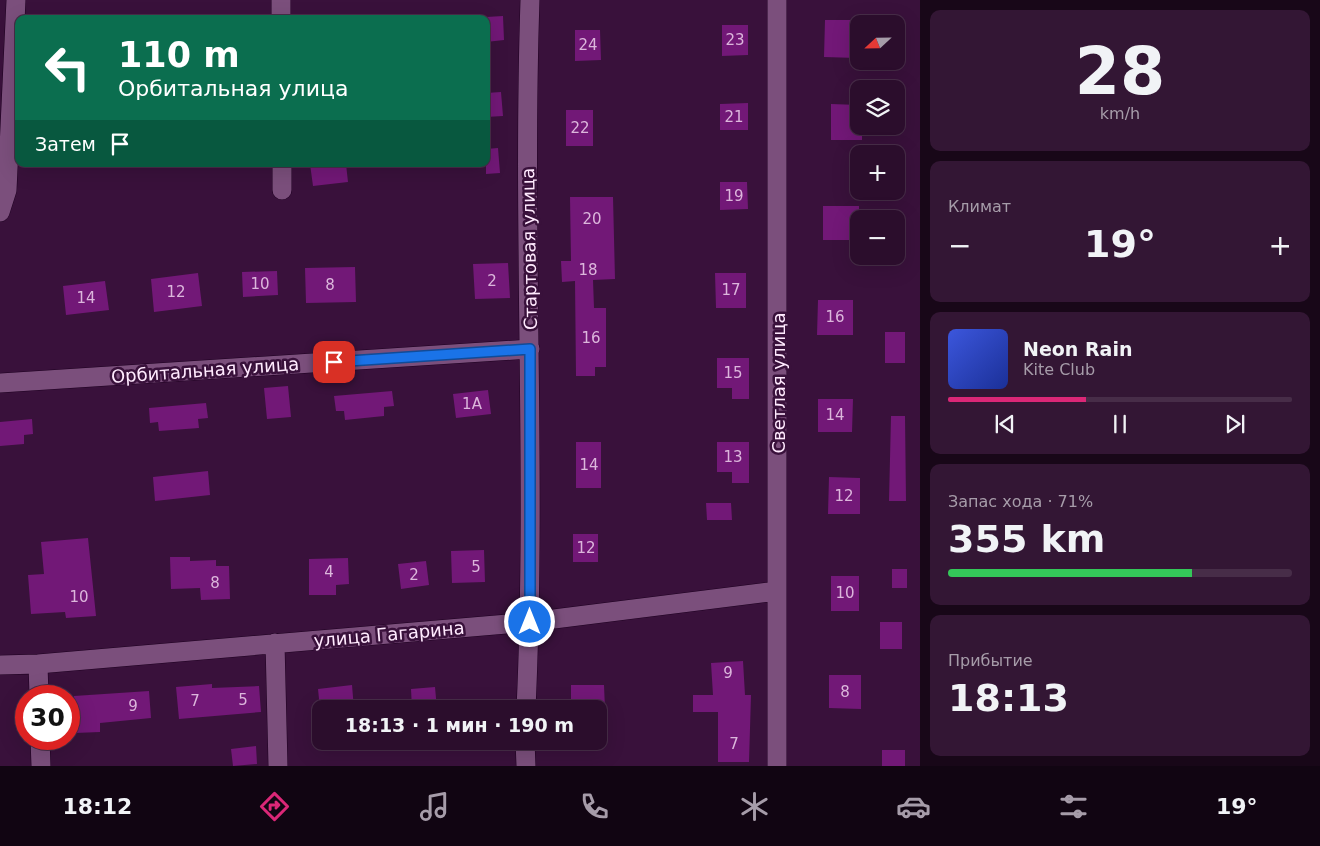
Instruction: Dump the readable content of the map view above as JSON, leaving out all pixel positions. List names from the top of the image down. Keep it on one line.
{"streets":{"street":["Стартовая улица","Орбитальная улица","Светлая улица","улица Гагарина"]},"crossings":[["Стартовая улица","Орбитальная улица"],["Стартовая улица","улица Гагарина"],["Светлая улица","улица Гагарина"]],"house_numbers":["23","24","21","22","19","20","18","2","10","8","17","12","14","16","16","15","1А","14","13","14","12","12","5","4","2","8","10","10","9","8","5","7","9","7"],"north":"left","page":{"tile":[["28","km/h"],"Климат",["Запас хода · 71%","355 km"],["Прибытие","18:13"]],"map_buttons":["+","−"],"turn":["110 m","Орбитальная улица"],"then":"Затем","heat":["−","19°","+"],"song":["Neon Rain","Kite Club"],"limit":"30","trip":"18:13 · 1 мин · 190 m","tabs":["18:12","19°"]}}
